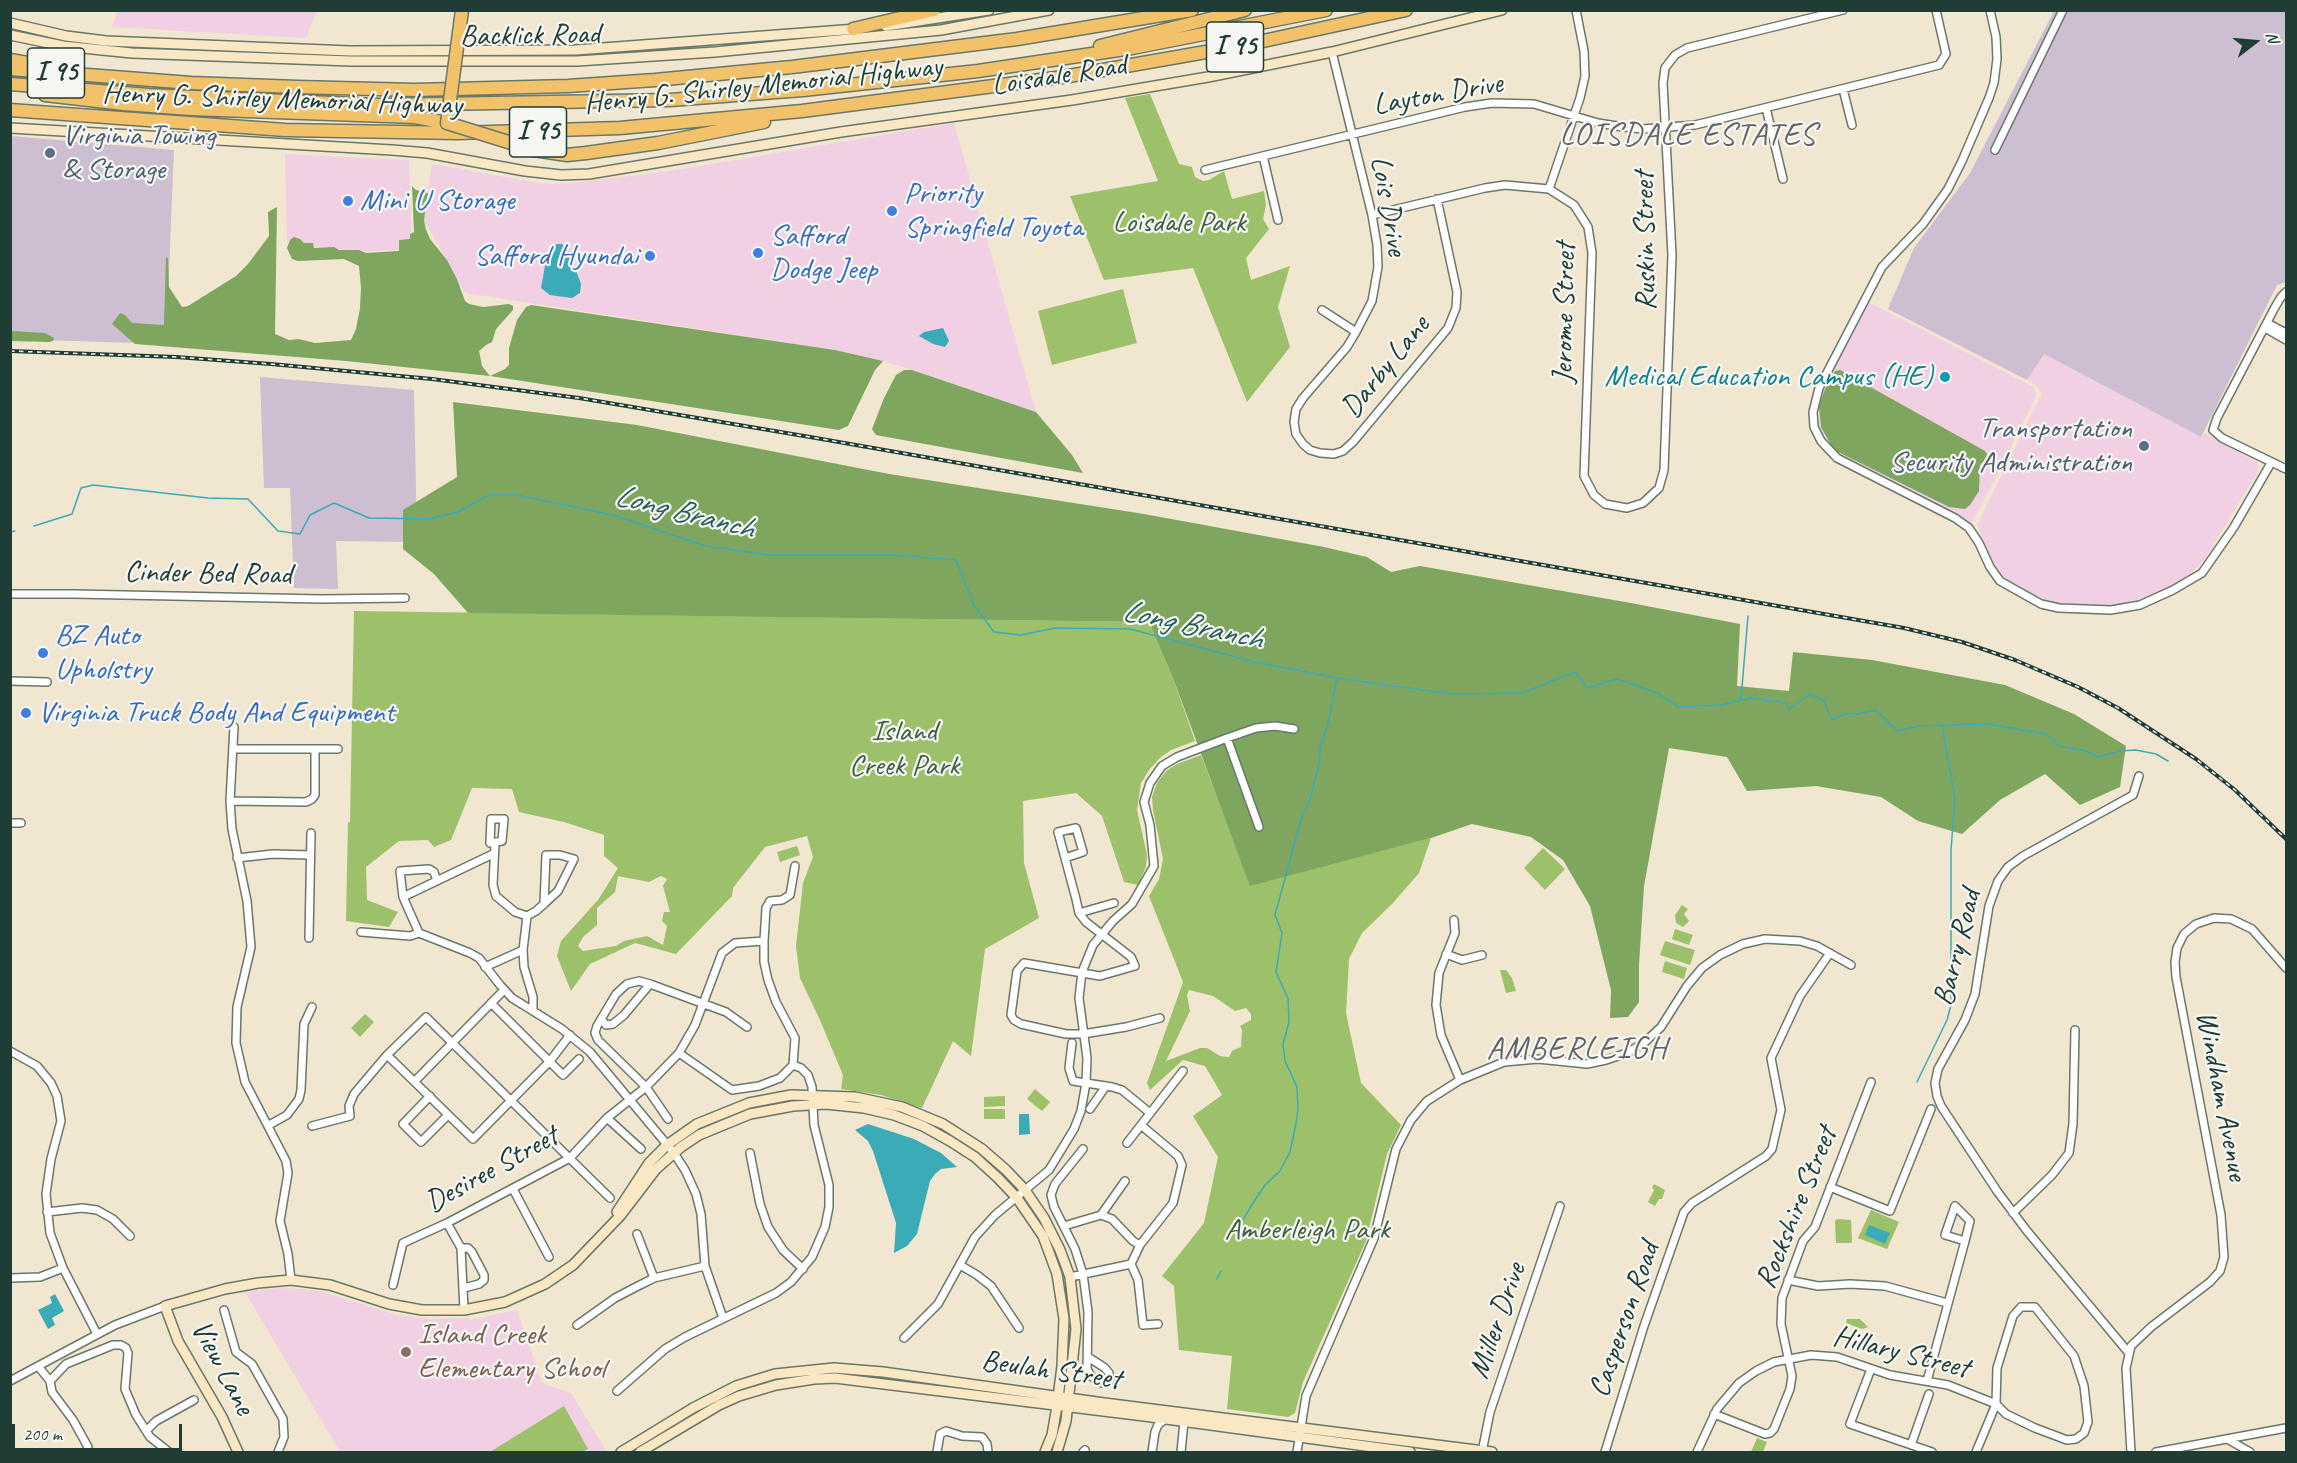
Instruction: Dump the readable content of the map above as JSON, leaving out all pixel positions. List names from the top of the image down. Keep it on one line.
{"streets":{"highway":["I 95","Henry G. Shirley Memorial Highway"],"main road":["Backlick Road","Loisdale Road","View Lane","Beulah Street"],"street":["Layton Drive","Lois Drive","Ruskin Street","Jerome Street","Darby Lane","Cinder Bed Road","Barry Road","Windham Avenue","Desiree Street","Rockshire Street","Casperson Road","Miller Drive","Hillary Street"]},"crossings":[["Loisdale Road","Lois Drive"],["Layton Drive","Lois Drive"],["Layton Drive","Ruskin Street"],["Lois Drive","Jerome Street"],["Lois Drive","Darby Lane"],["Ruskin Street","Jerome Street"],["Jerome Street","Darby Lane"],["Barry Road","Windham Avenue"],["Rockshire Street","Hillary Street"],["Miller Drive","Beulah Street"]],"districts":["LOISDALE ESTATES","AMBERLEIGH"],"water":["Long Branch"],"parks":["Loisdale Park","Island Creek Park","Amberleigh Park"],"places":["Virginia Towing & Storage","Mini U Storage","Priority Springfield Toyota","Safford Dodge Jeep","Safford Hyundai","Medical Education Campus (HE)","Transportation Security Administration","BZ Auto Upholstry","Virginia Truck Body And Equipment","Island Creek Elementary School"],"scale_bar":"200 m","north":"right"}
